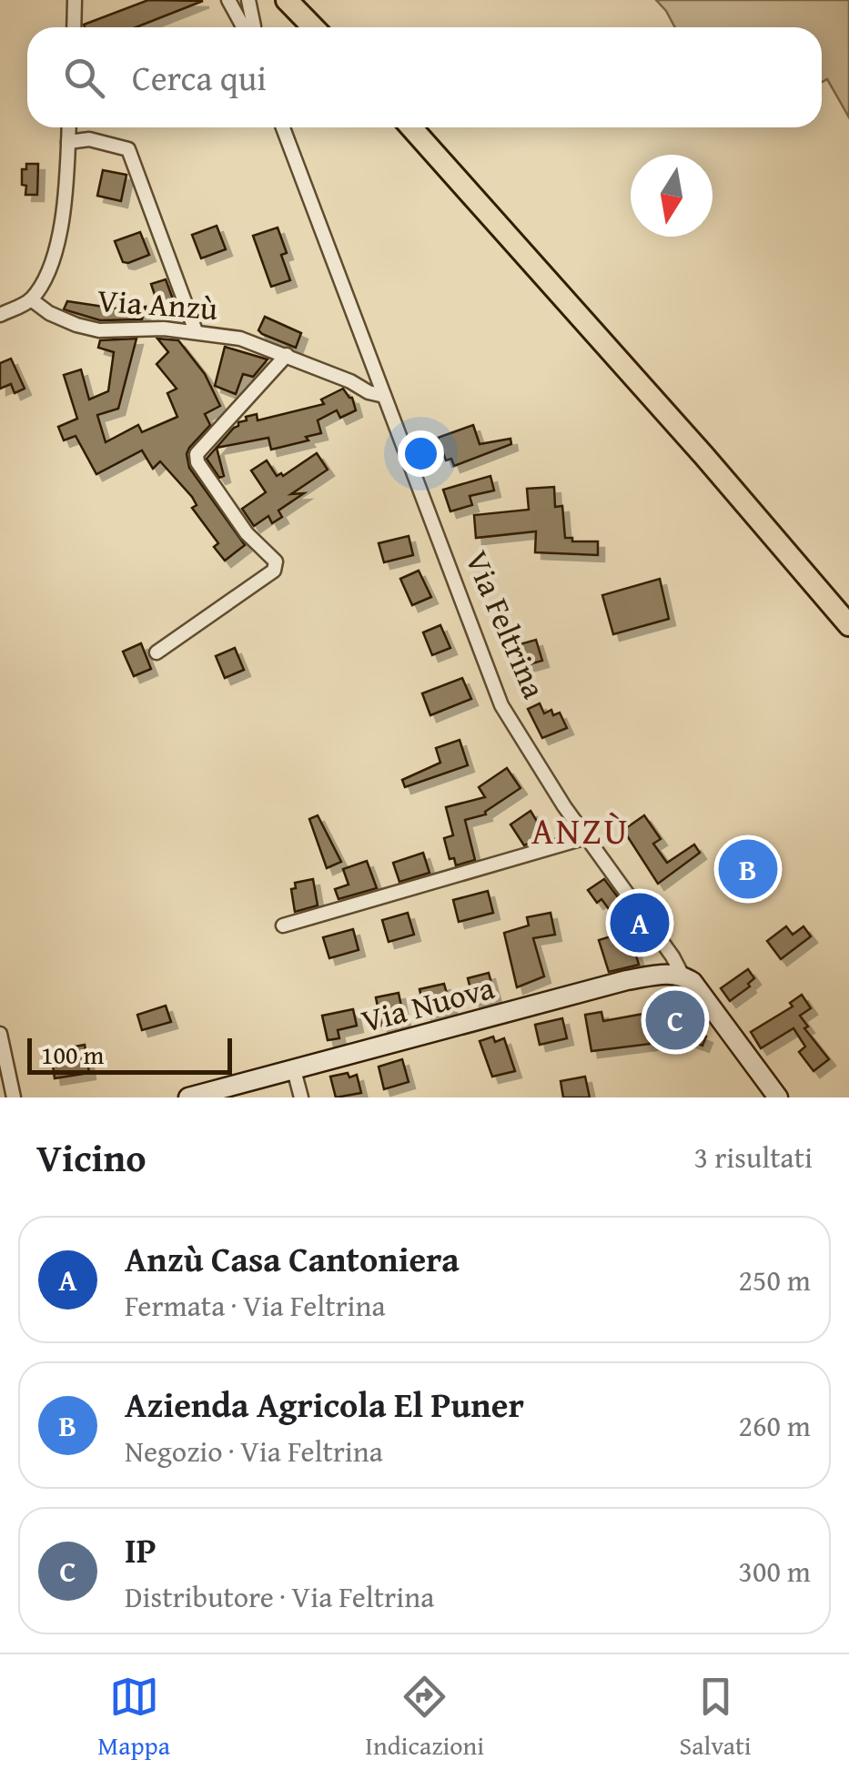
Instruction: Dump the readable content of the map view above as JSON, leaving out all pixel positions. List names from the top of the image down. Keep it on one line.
{"streets":{"street":["Via Anzù","Via Feltrina","Via Nuova"]},"crossings":[["Via Anzù","Via Feltrina"],["Via Feltrina","Via Nuova"]],"districts":["ANZÙ"],"scale_bar":"100 m","north":"bottom","page":{"search":"Cerca qui","pins":["B","A","C"],"scale":"100 m","heading":["Vicino","3 risultati"],"list":[{"mark":"A","name":"Anzù Casa Cantoniera","note":"Fermata · Via Feltrina","value":"250 m"},{"mark":"B","name":"Azienda Agricola El Puner","note":"Negozio · Via Feltrina","value":"260 m"},{"mark":"C","name":"IP","note":"Distributore · Via Feltrina","value":"300 m"}],"nav":["Mappa","Indicazioni","Salvati"]}}
